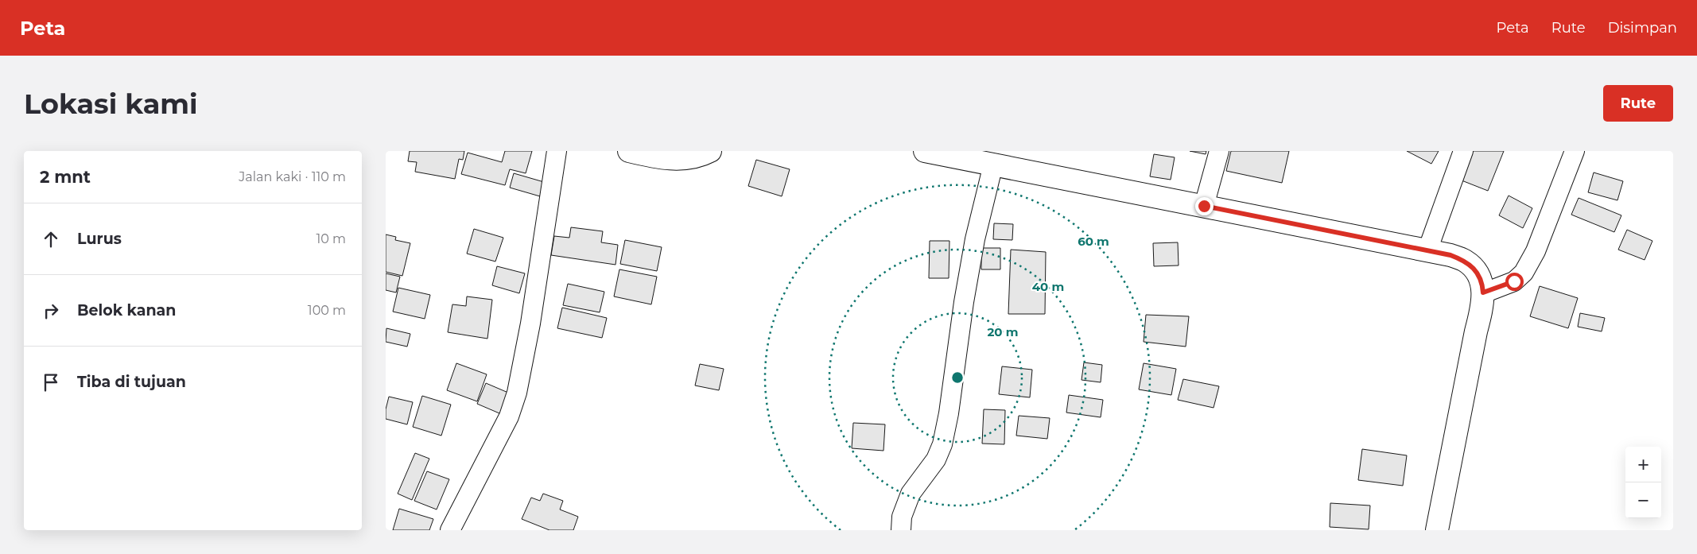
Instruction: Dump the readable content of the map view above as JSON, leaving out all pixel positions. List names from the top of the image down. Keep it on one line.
{"page":{"header":"Peta","nav":["Peta","Rute","Disimpan"],"buttons":"Rute","title":"Lokasi kami","heading":["2 mnt","Jalan kaki · 110 m"],"list":[["Lurus","10 m"],["Belok kanan","100 m"],"Tiba di tujuan"],"map_buttons":["+","−"]},"rings":["60 m","40 m","20 m"]}
